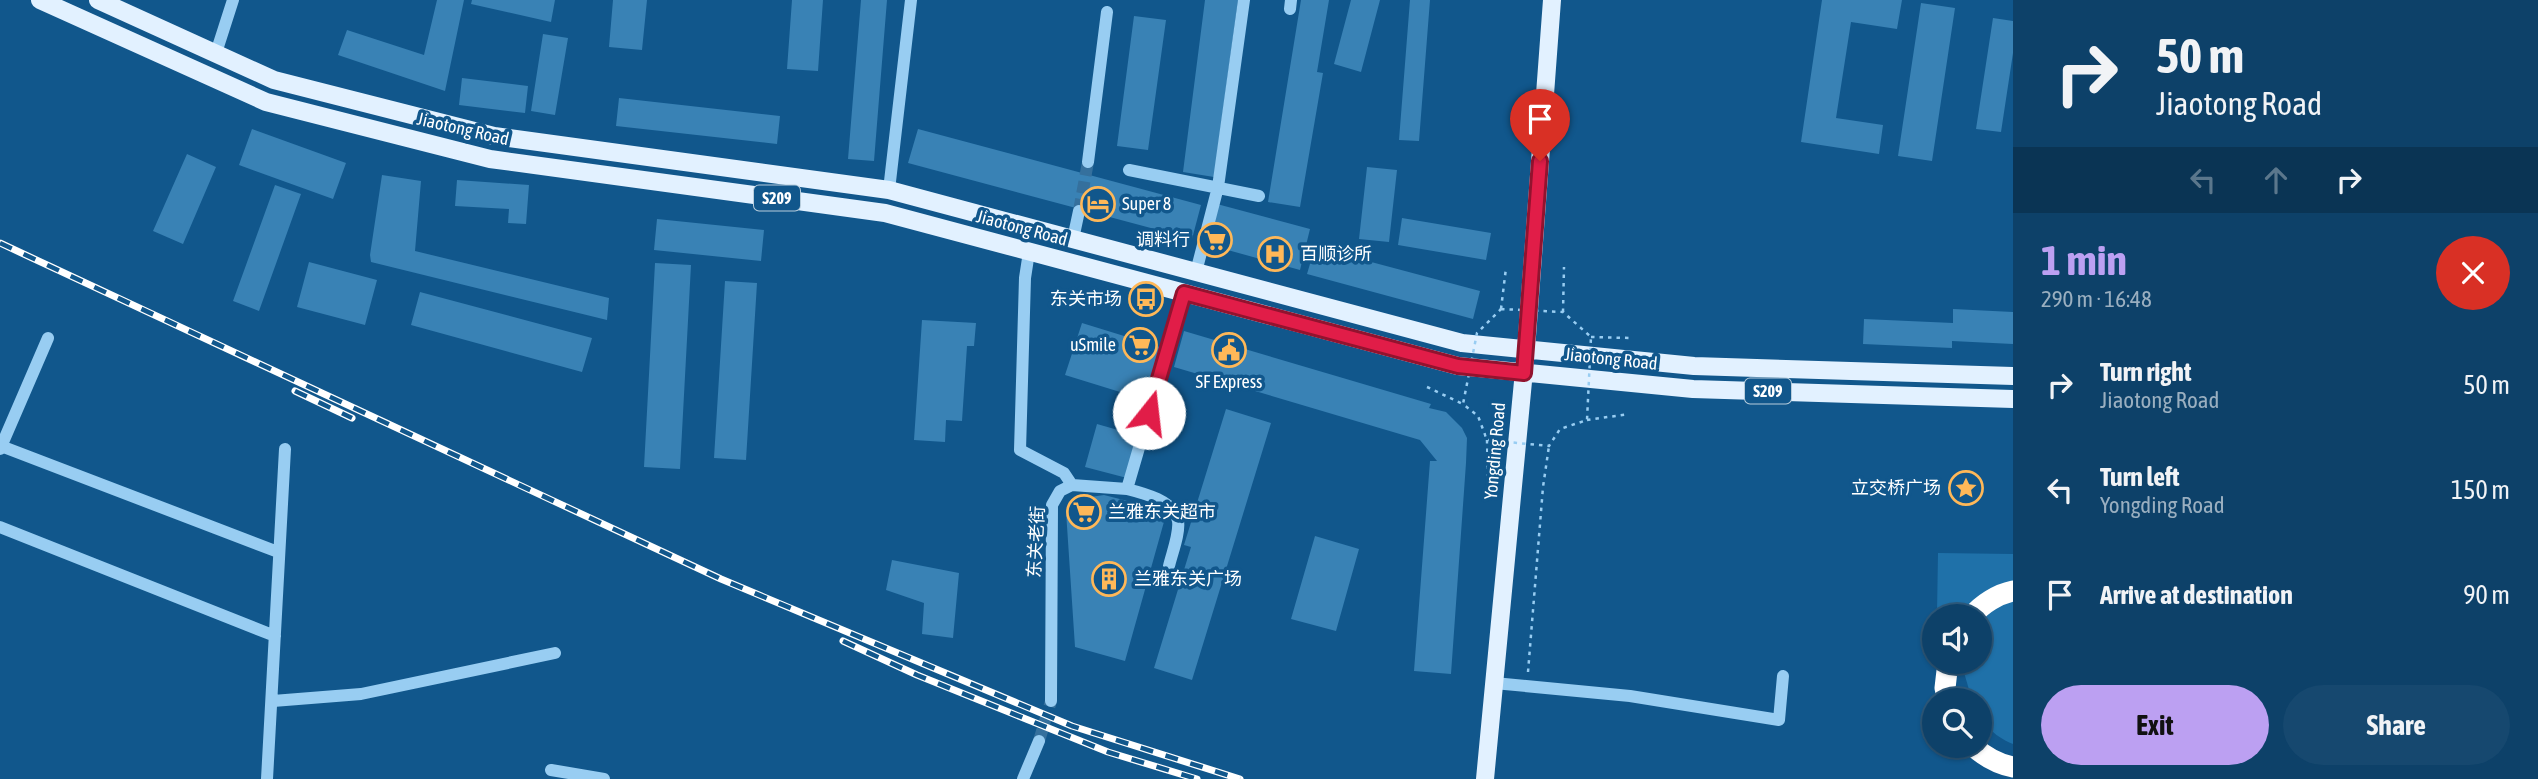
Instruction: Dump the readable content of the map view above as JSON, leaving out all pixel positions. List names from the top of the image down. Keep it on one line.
{"streets":{"main road":["Jiaotong Road","S209","Yongding Road"],"street":["东关老街"]},"crossings":[["Jiaotong Road","Yongding Road"]],"places":{"hotel":["Super 8"],"supermarket":["调料行","uSmile","兰雅东关超市"],"hospital":["百顺诊所"],"bus stop":["东关市场"],"public building":["SF Express"],"place":["立交桥广场"],"building":["兰雅东关广场"]},"page":{"turn":["50 m","Jiaotong Road"],"heading":["1 min","290 m · 16:48"],"list":[{"name":"Turn right","note":"Jiaotong Road","value":"50 m"},{"name":"Turn left","note":"Yongding Road","value":"150 m"},{"name":"Arrive at destination","value":"90 m"}],"buttons":["Exit","Share"]}}
